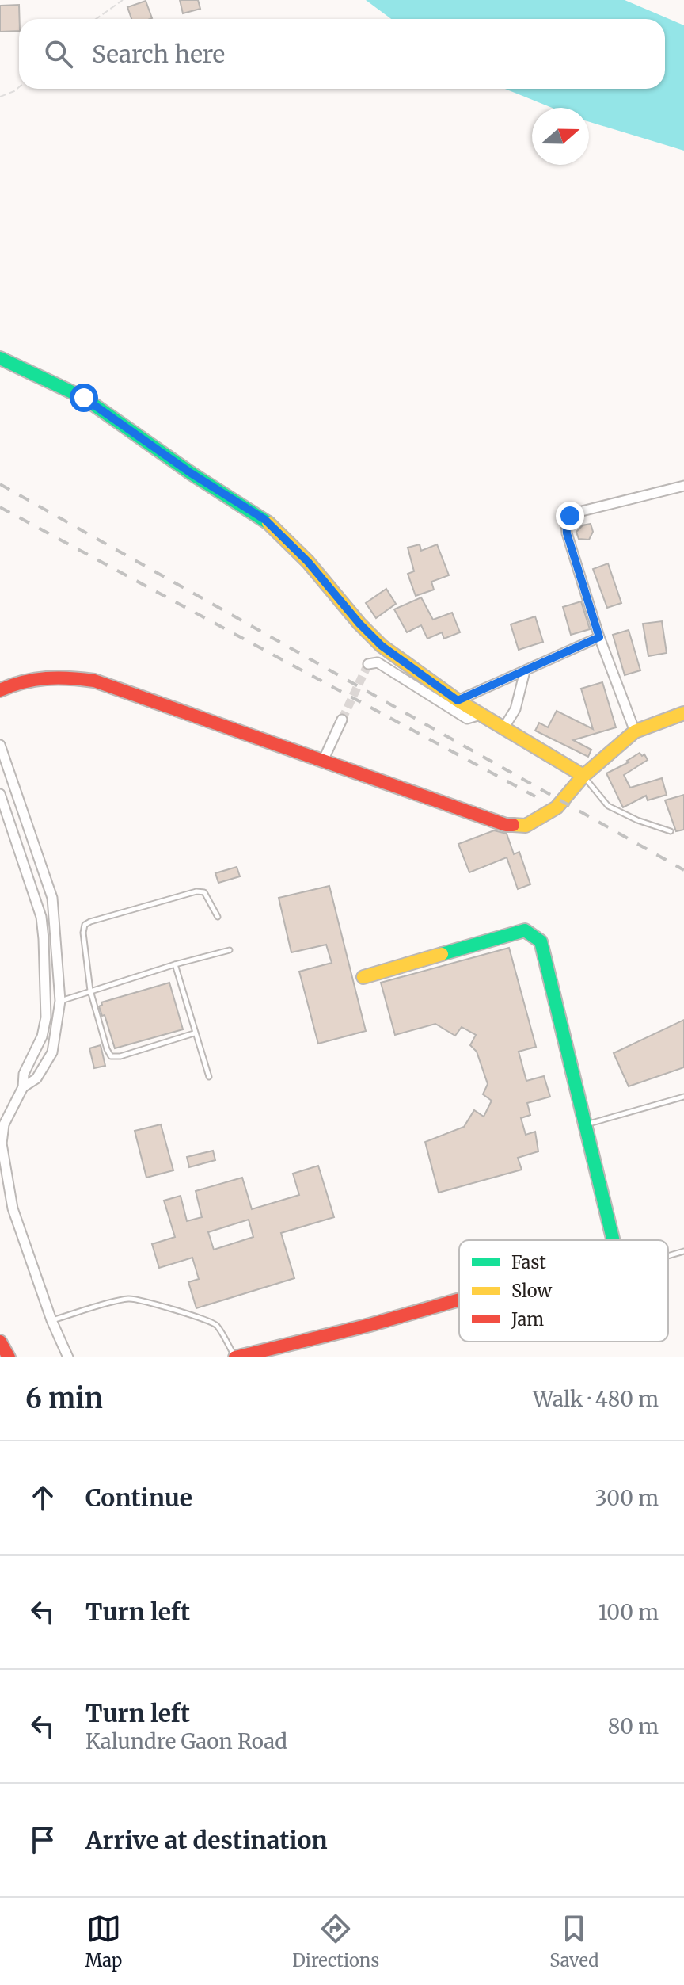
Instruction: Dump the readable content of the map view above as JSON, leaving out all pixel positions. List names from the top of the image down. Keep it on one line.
{"legend":["Fast","Slow","Jam"],"north":"right","page":{"search":"Search here","heading":["6 min","Walk · 480 m"],"list":[["Continue","300 m"],["Turn left","100 m"],["Turn left","Kalundre Gaon Road","80 m"],"Arrive at destination"],"nav":["Map","Directions","Saved"]}}
